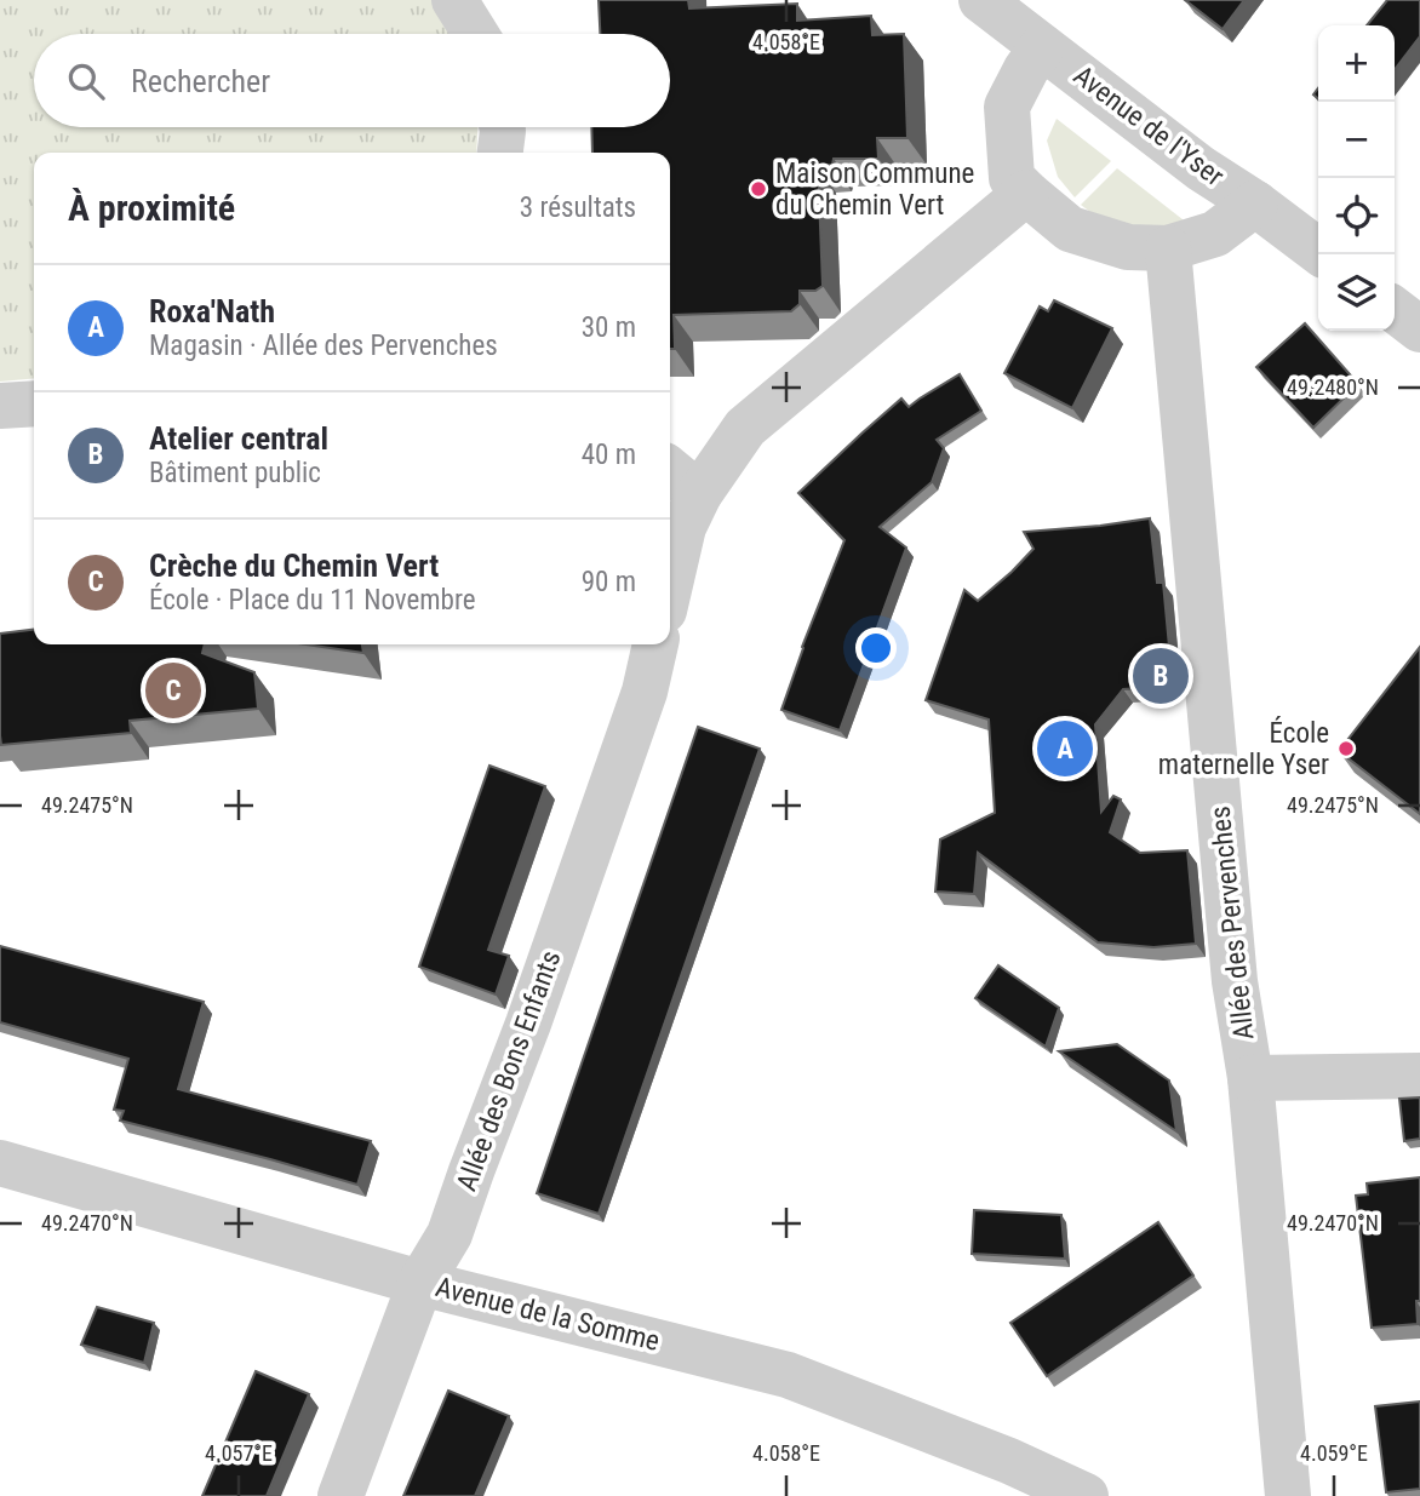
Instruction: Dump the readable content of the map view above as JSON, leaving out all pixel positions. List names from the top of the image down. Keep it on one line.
{"streets":{"street":["Avenue de l'Yser","Allée des Pervenches","Allée des Bons Enfants","Avenue de la Somme"]},"crossings":[["Avenue de l'Yser","Allée des Pervenches"],["Allée des Bons Enfants","Avenue de la Somme"]],"places":["Maison Commune du Chemin Vert","École maternelle Yser"],"page":{"map_buttons":["+","−"],"search":"Rechercher","heading":["À proximité","3 résultats"],"list":[{"mark":"A","name":"Roxa'Nath","note":"Magasin · Allée des Pervenches","value":"30 m"},{"mark":"B","name":"Atelier central","note":"Bâtiment public","value":"40 m"},{"mark":"C","name":"Crèche du Chemin Vert","note":"École · Place du 11 Novembre","value":"90 m"}],"pins":["B","C","A"]},"coordinates":["4.058°E","49.2480°N","49.2475°N","49.2470°N","4.057°E","4.059°E"]}
